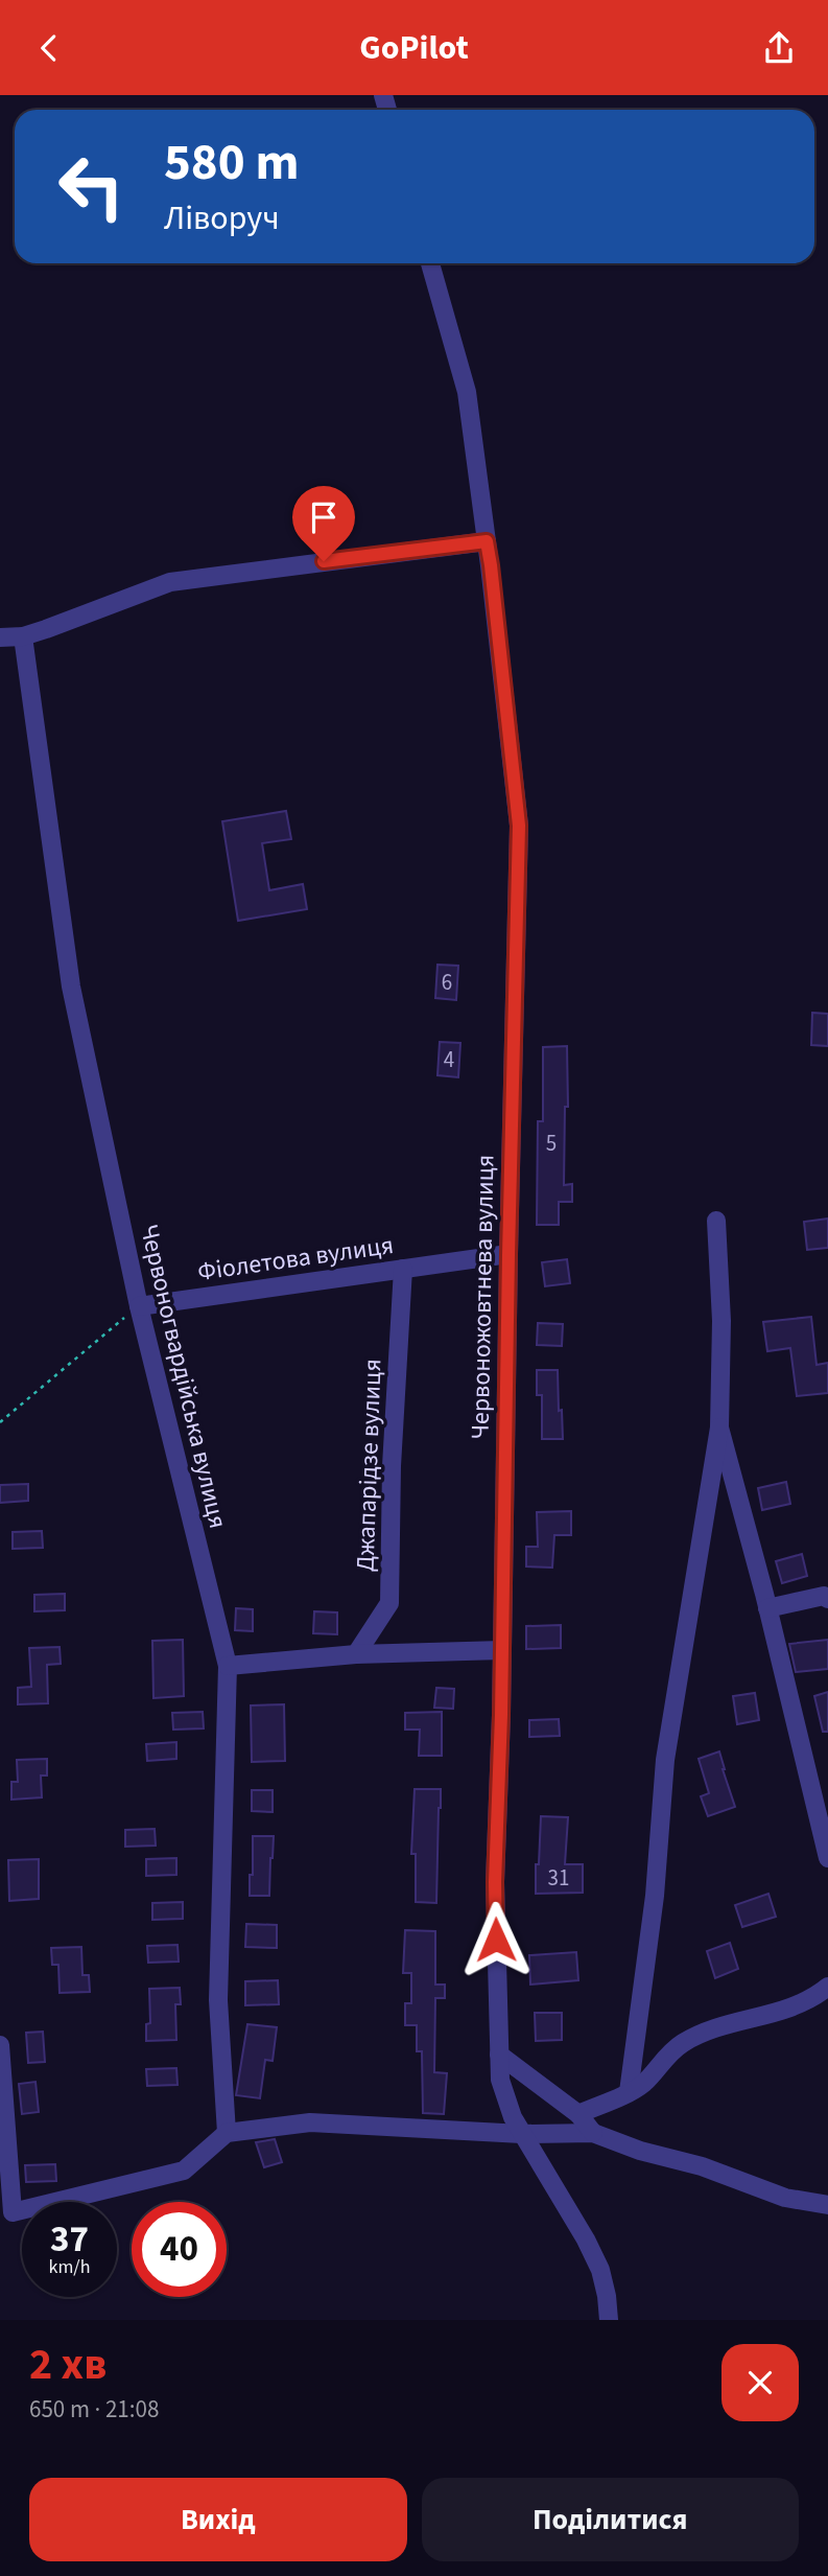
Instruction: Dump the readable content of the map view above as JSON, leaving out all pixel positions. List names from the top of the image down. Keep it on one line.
{"streets":{"street":["Фіолетова вулиця","Червоножовтнева вулиця","Червоногвардійська вулиця","Джапарідзе вулиця"]},"crossings":[["Фіолетова вулиця","Червоножовтнева вулиця"],["Фіолетова вулиця","Червоногвардійська вулиця"],["Фіолетова вулиця","Джапарідзе вулиця"]],"house_numbers":["6","4","5","31"],"page":{"header":"GoPilot","turn":["580 m","Ліворуч"],"speed":"37 km/h","limit":"40","heading":["2 хв","650 m · 21:08"],"buttons":["Вихід","Поділитися"]}}
